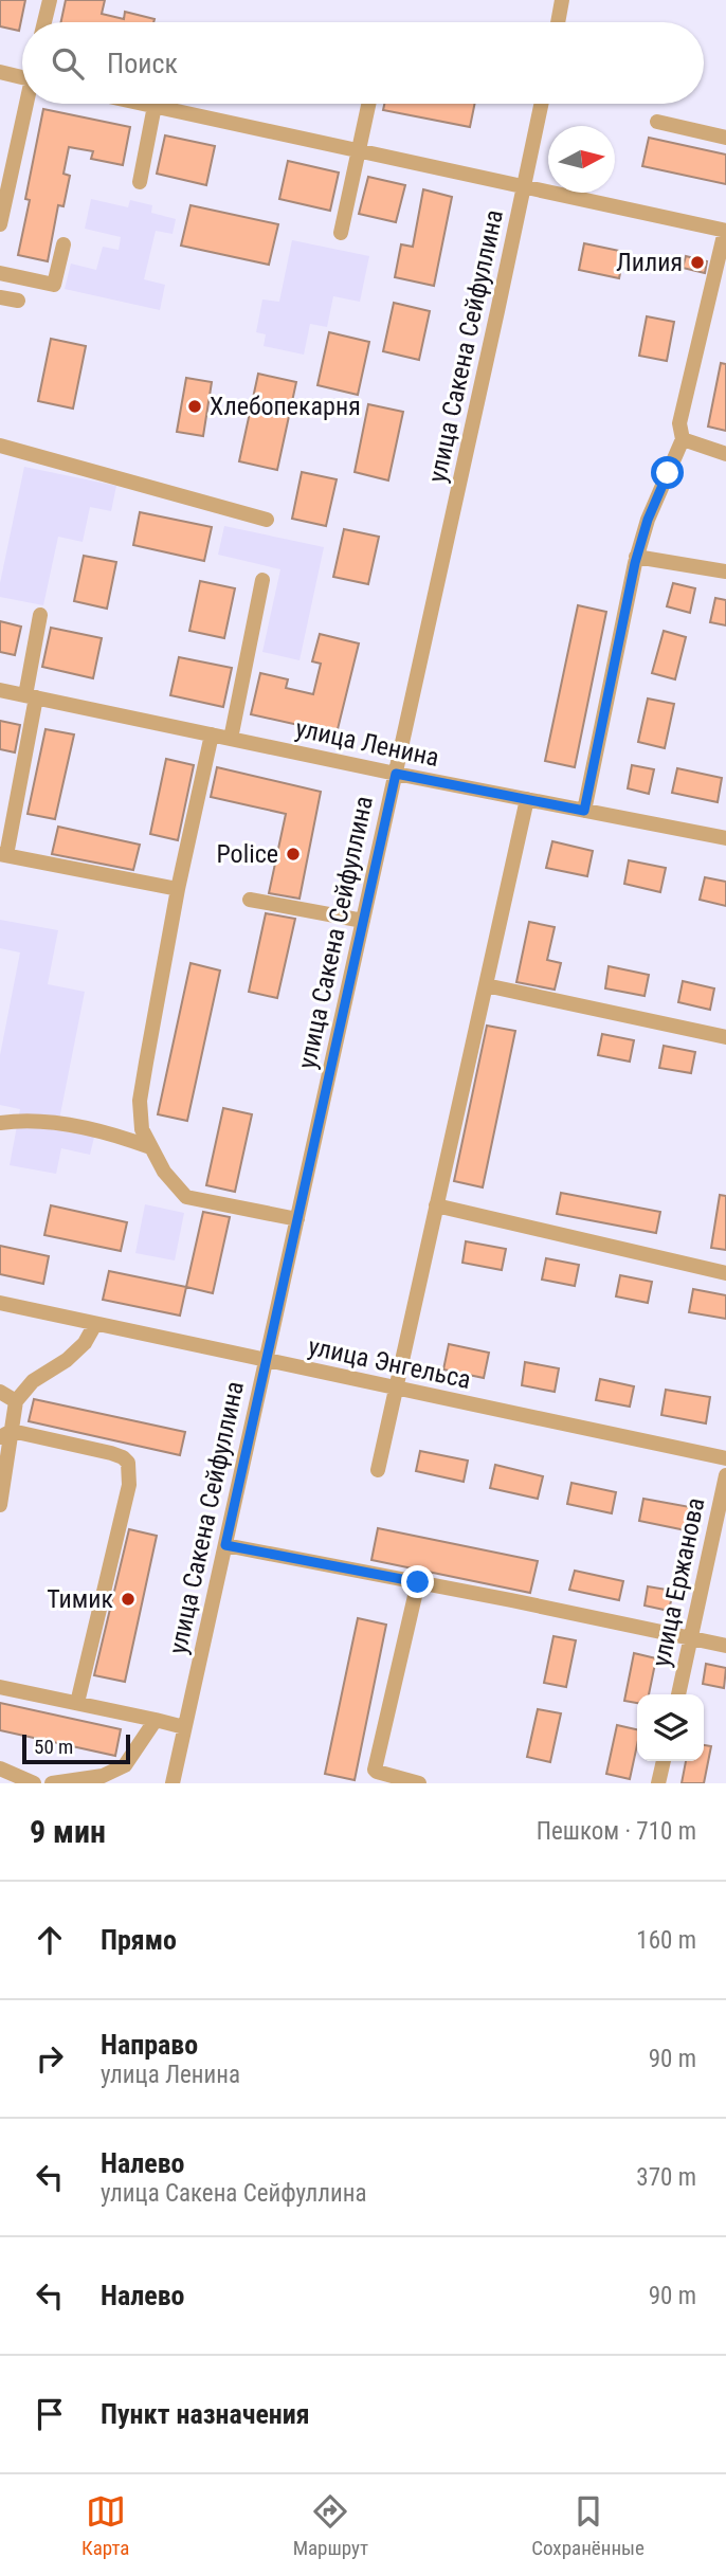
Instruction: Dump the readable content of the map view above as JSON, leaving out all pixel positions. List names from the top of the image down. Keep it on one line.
{"streets":{"street":["улица Сакена Сейфуллина","улица Ленина","улица Энгельса","улица Ержанова"]},"crossings":[["улица Сакена Сейфуллина","улица Ленина"],["улица Сакена Сейфуллина","улица Энгельса"]],"places":["Лилия","Хлебопекарня","Police","Тимик"],"scale_bar":"50 m","north":"right","page":{"search":"Поиск","scale":"50 m","heading":["9 мин","Пешком · 710 m"],"list":[["Прямо","160 m"],["Направо","улица Ленина","90 m"],["Налево","улица Сакена Сейфуллина","370 m"],["Налево","90 m"],"Пункт назначения"],"nav":["Карта","Маршрут","Сохранённые"]}}
